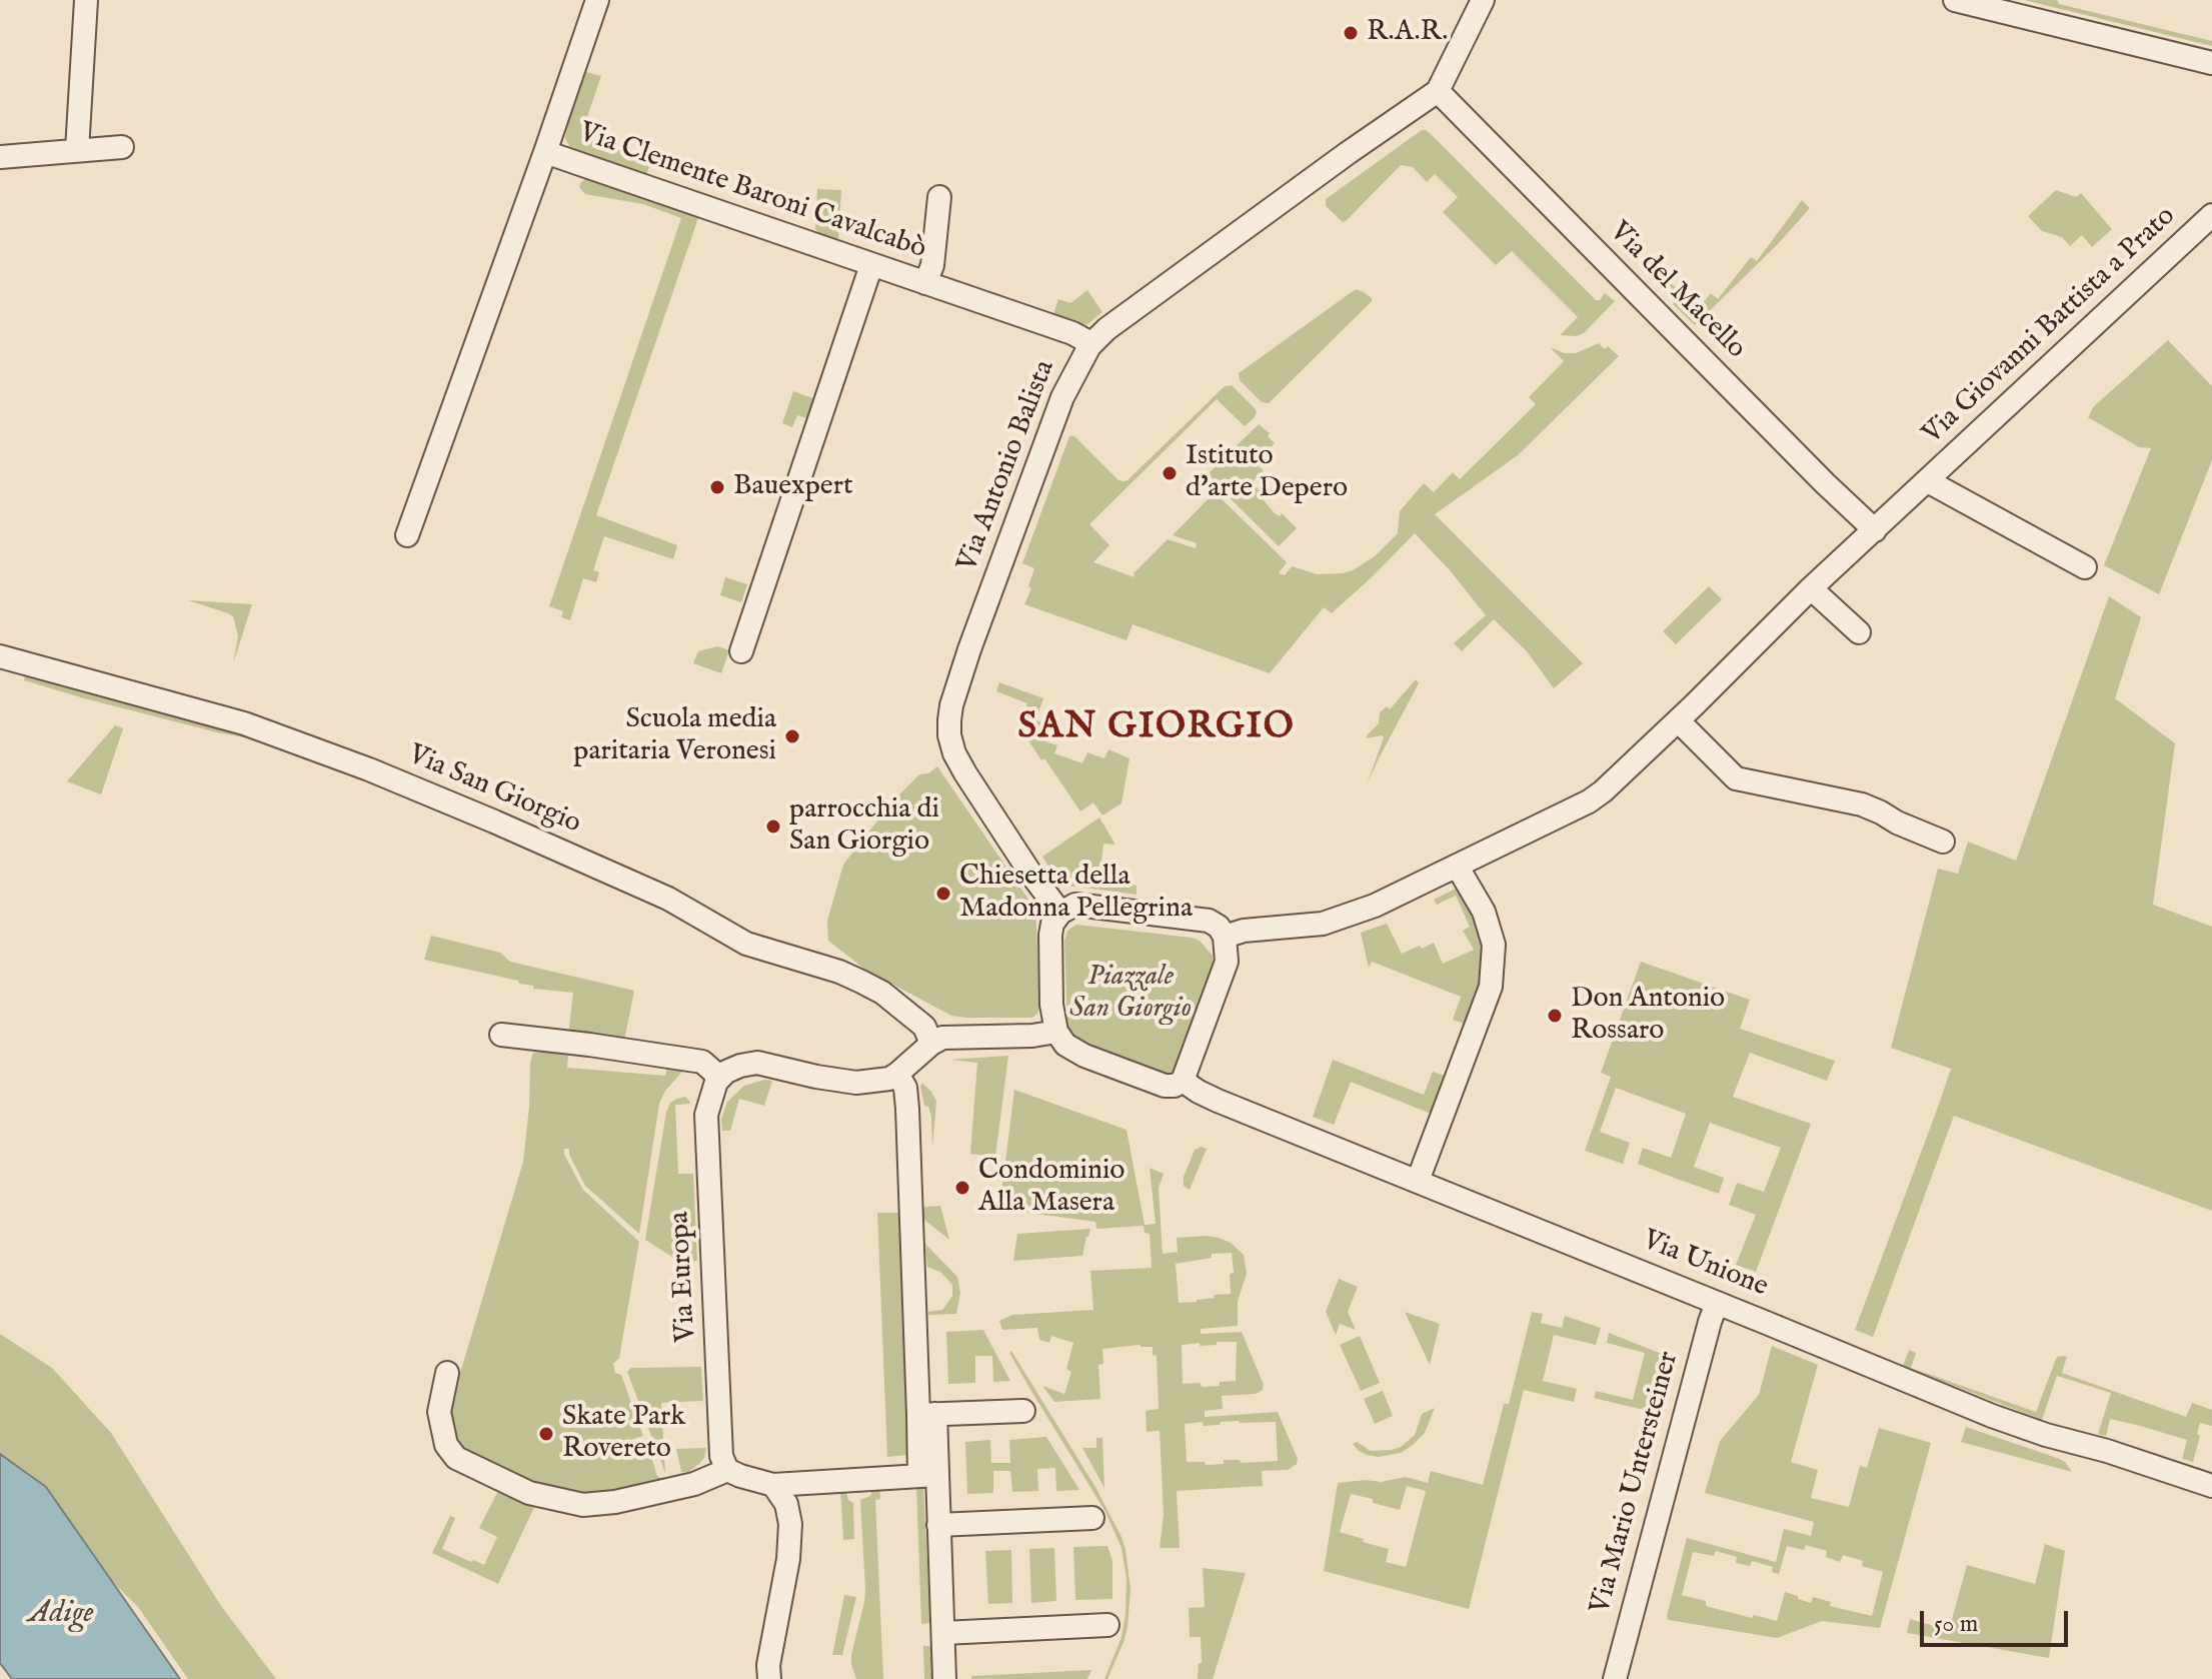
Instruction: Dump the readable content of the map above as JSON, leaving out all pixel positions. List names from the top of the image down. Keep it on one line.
{"streets":{"street":["Via Clemente Baroni Cavalcabò","Via del Macello","Via Giovanni Battista a Prato","Via Antonio Balista","Via San Giorgio","Via Unione","Via Europa","Via Mario Untersteiner"]},"crossings":[["Via Clemente Baroni Cavalcabò","Via Antonio Balista"],["Via del Macello","Via Giovanni Battista a Prato"],["Via del Macello","Via Antonio Balista"],["Via Giovanni Battista a Prato","Via Antonio Balista"],["Via Giovanni Battista a Prato","Via Unione"],["Via Antonio Balista","Via Unione"],["Via Unione","Via Mario Untersteiner"]],"districts":["SAN GIORGIO"],"water":["Adige"],"parks":["Piazzale San Giorgio"],"places":["R.A.R.","Istituto d'arte Depero","Bauexpert","Scuola media paritaria Veronesi","parrocchia di San Giorgio","Chiesetta della Madonna Pellegrina","Don Antonio Rossaro","Condominio Alla Masera","Skate Park Rovereto"],"scale_bar":"50 m"}
